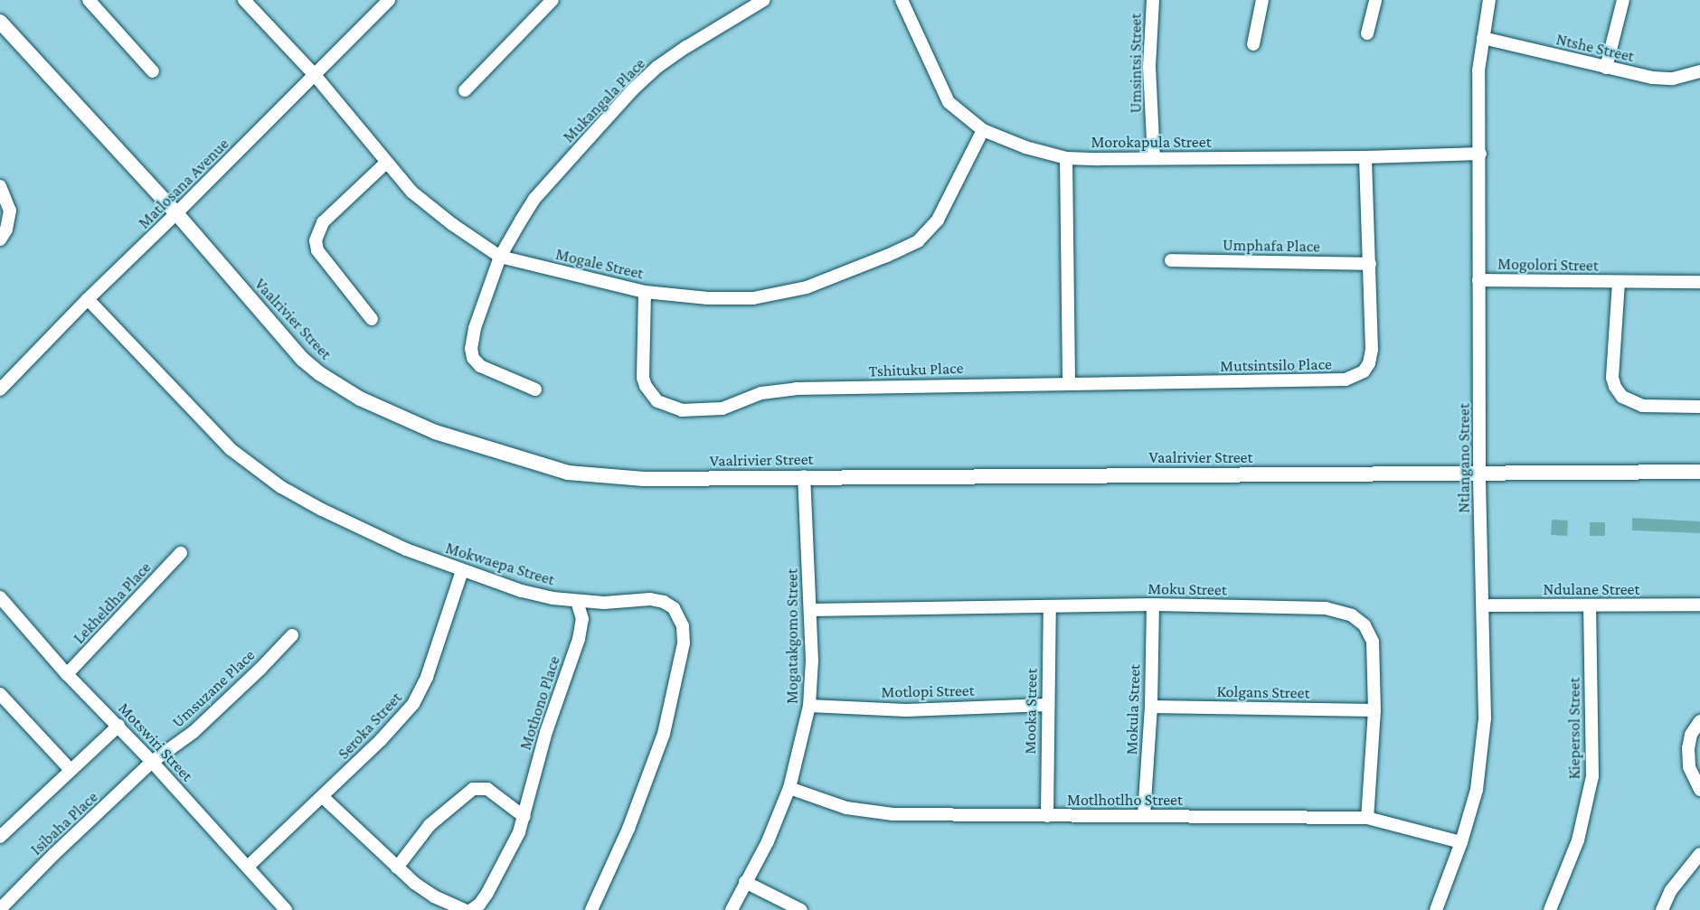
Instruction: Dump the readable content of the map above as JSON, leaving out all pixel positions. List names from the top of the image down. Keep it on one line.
{"streets":{"street":["Ntshe Street","Umsintsi Street","Mukangala Place","Morokapula Street","Matlosana Avenue","Umphafa Place","Mogale Street","Mogolori Street","Vaalrivier Street","Mutsintsilo Place","Tshituku Place","Ntlangano Street","Mokwaepa Street","Moku Street","Ndulane Street","Lekheldha Place","Mogatakgomo Street","Umsuzane Place","Motlopi Street","Kolgans Street","Mothono Place","Mokula Street","Mooka Street","Seroka Street","Kiepersol Street","Motswiri Street","Motlhotlho Street","Isibaha Place"]},"crossings":[["Ntshe Street","Ntlangano Street"],["Umsintsi Street","Morokapula Street"],["Mukangala Place","Mogale Street"],["Morokapula Street","Mogale Street"],["Morokapula Street","Mutsintsilo Place"],["Morokapula Street","Ntlangano Street"],["Matlosana Avenue","Mogale Street"],["Matlosana Avenue","Vaalrivier Street"],["Matlosana Avenue","Mokwaepa Street"],["Umphafa Place","Mutsintsilo Place"],["Mogale Street","Tshituku Place"],["Mogolori Street","Ntlangano Street"],["Vaalrivier Street","Ntlangano Street"],["Vaalrivier Street","Mogatakgomo Street"],["Mutsintsilo Place","Tshituku Place"],["Ntlangano Street","Ndulane Street"],["Ntlangano Street","Motlhotlho Street"],["Mokwaepa Street","Mothono Place"],["Mokwaepa Street","Seroka Street"],["Moku Street","Mogatakgomo Street"],["Moku Street","Kolgans Street"],["Moku Street","Mokula Street"],["Moku Street","Mooka Street"],["Moku Street","Motlhotlho Street"],["Ndulane Street","Kiepersol Street"],["Lekheldha Place","Motswiri Street"],["Mogatakgomo Street","Motlopi Street"],["Mogatakgomo Street","Motlhotlho Street"],["Umsuzane Place","Motswiri Street"],["Umsuzane Place","Isibaha Place"],["Motlopi Street","Mooka Street"],["Kolgans Street","Mokula Street"],["Mokula Street","Motlhotlho Street"],["Mooka Street","Motlhotlho Street"],["Seroka Street","Motswiri Street"],["Motswiri Street","Isibaha Place"]]}
